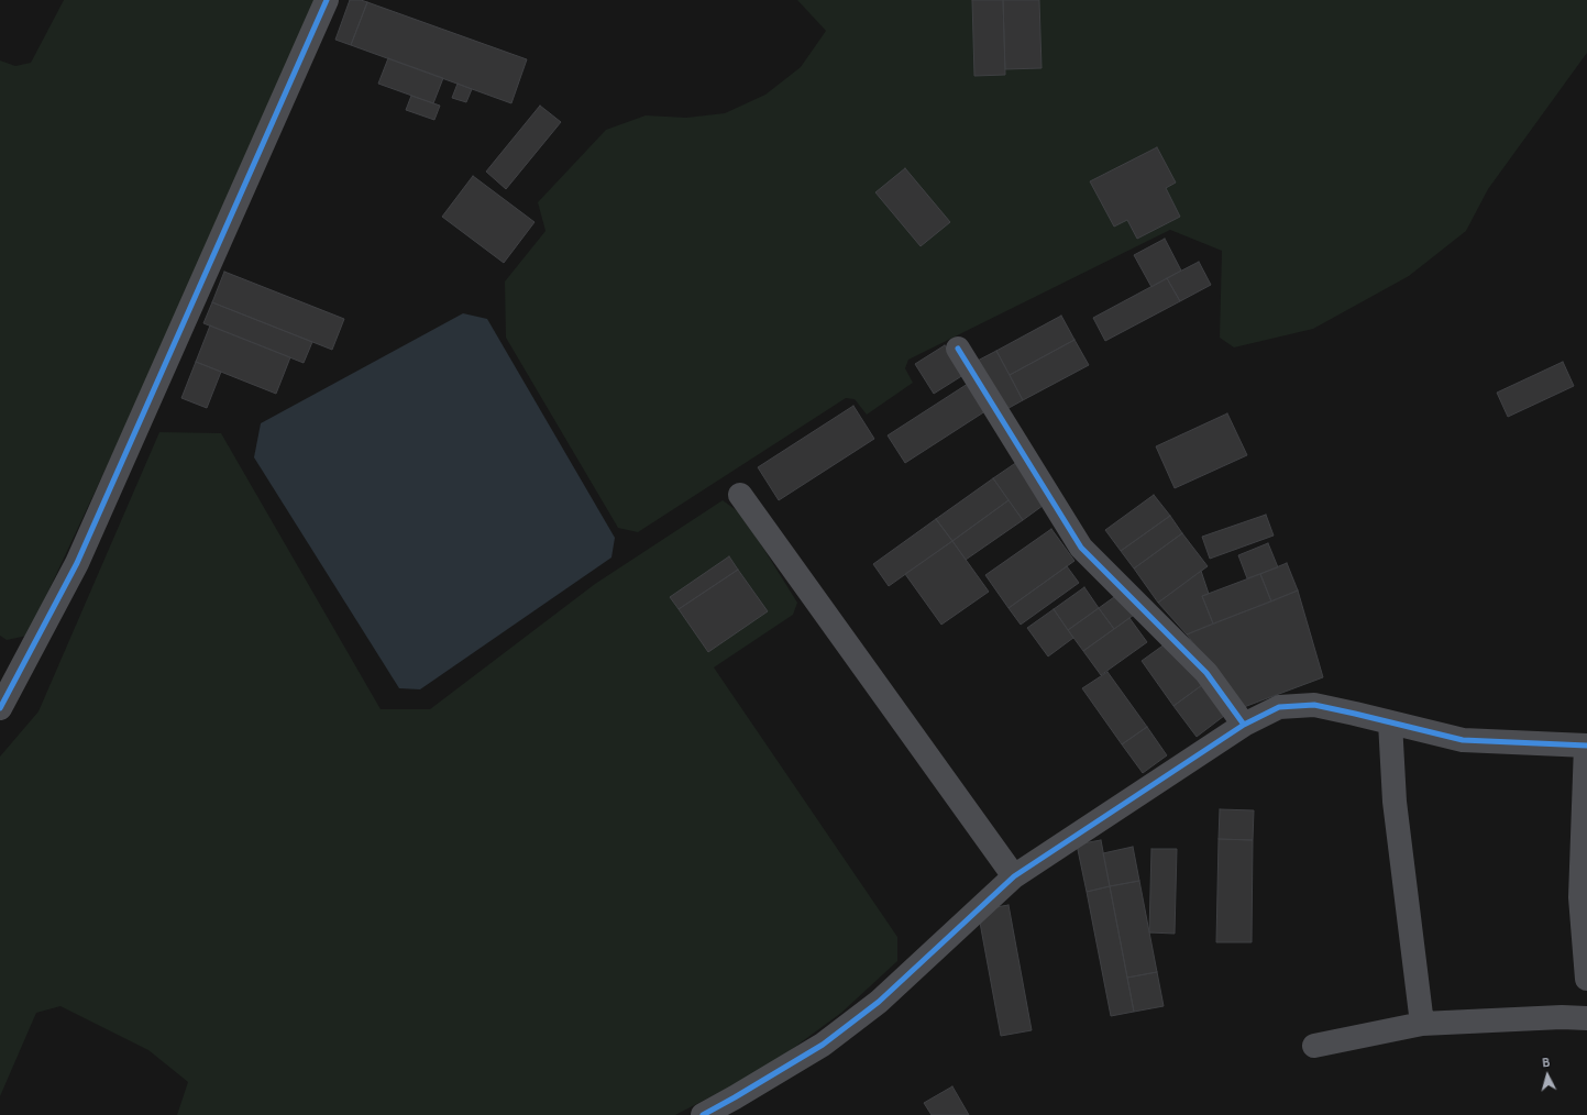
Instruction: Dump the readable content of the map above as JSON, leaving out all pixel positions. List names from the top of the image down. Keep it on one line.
{"north":"top"}
